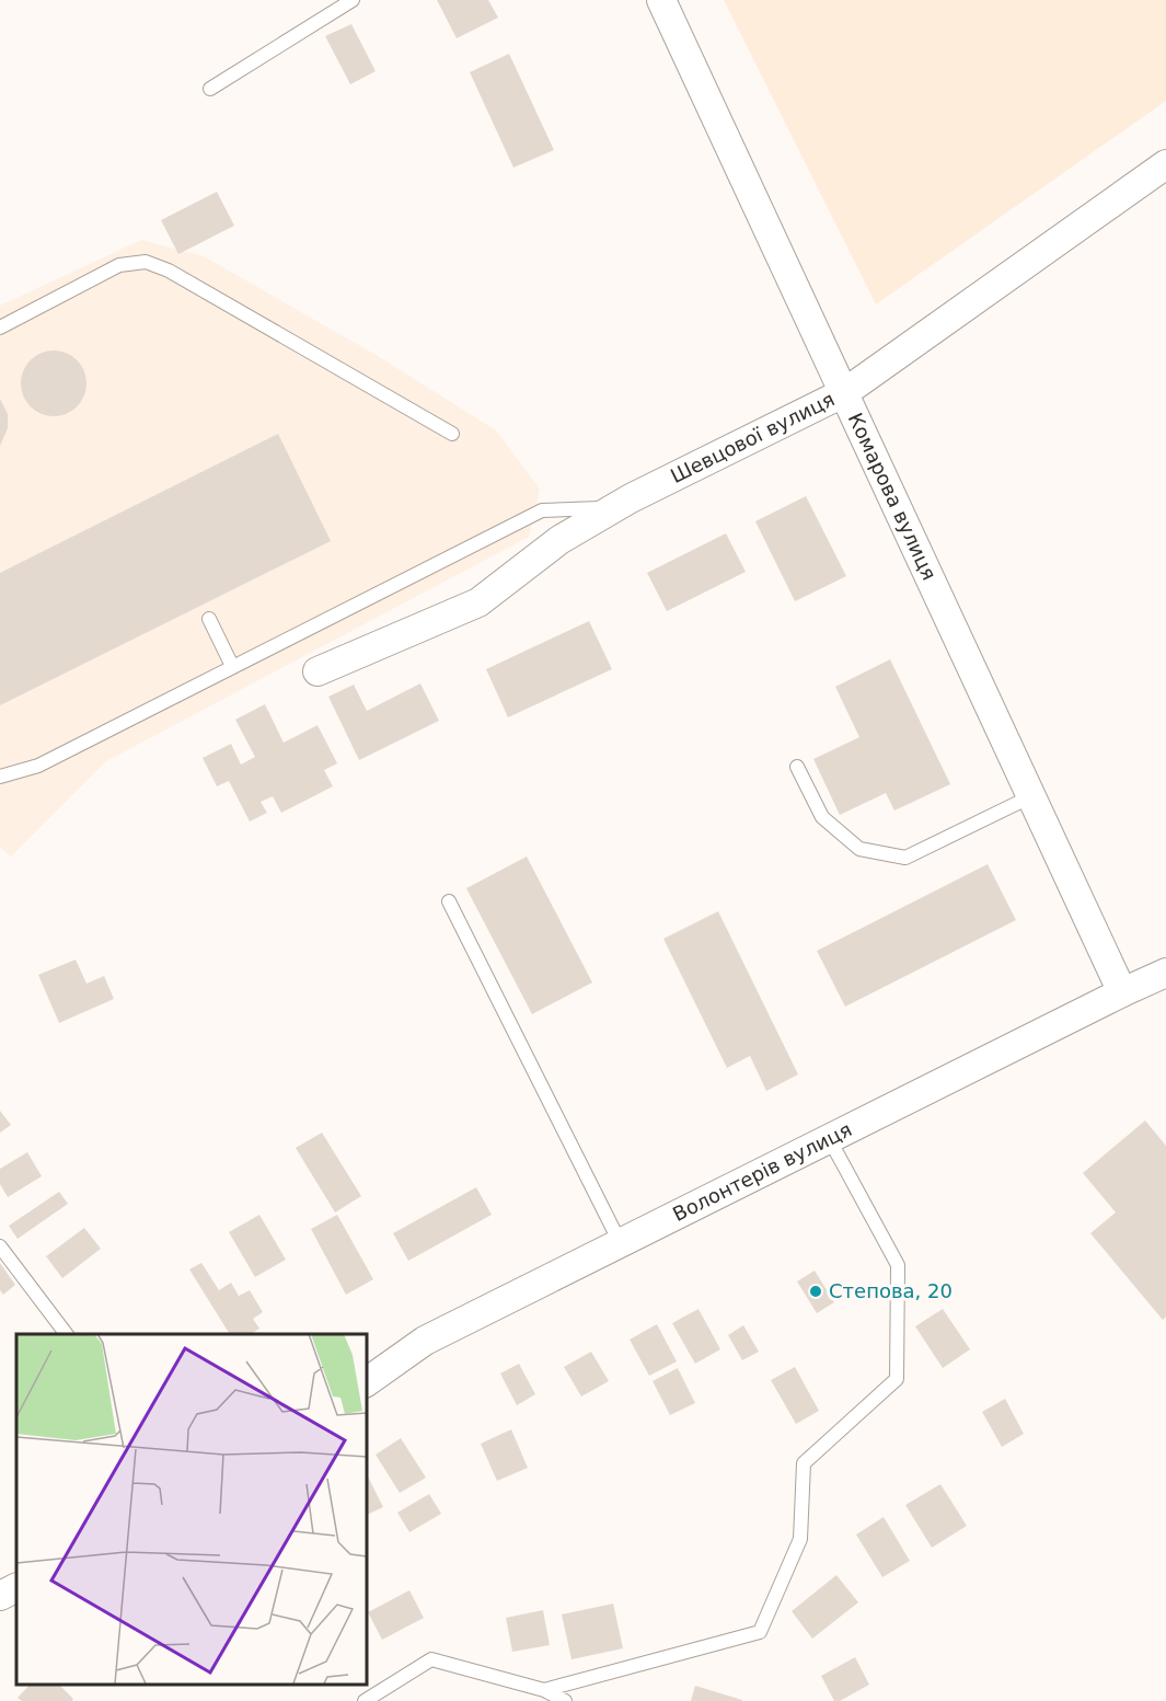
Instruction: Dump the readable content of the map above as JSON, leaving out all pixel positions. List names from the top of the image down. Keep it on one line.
{"streets":{"street":["Шевцової вулиця","Комарова вулиця","Волонтерів вулиця"]},"crossings":[["Шевцової вулиця","Комарова вулиця"],["Комарова вулиця","Волонтерів вулиця"]],"places":["Степова, 20"]}
